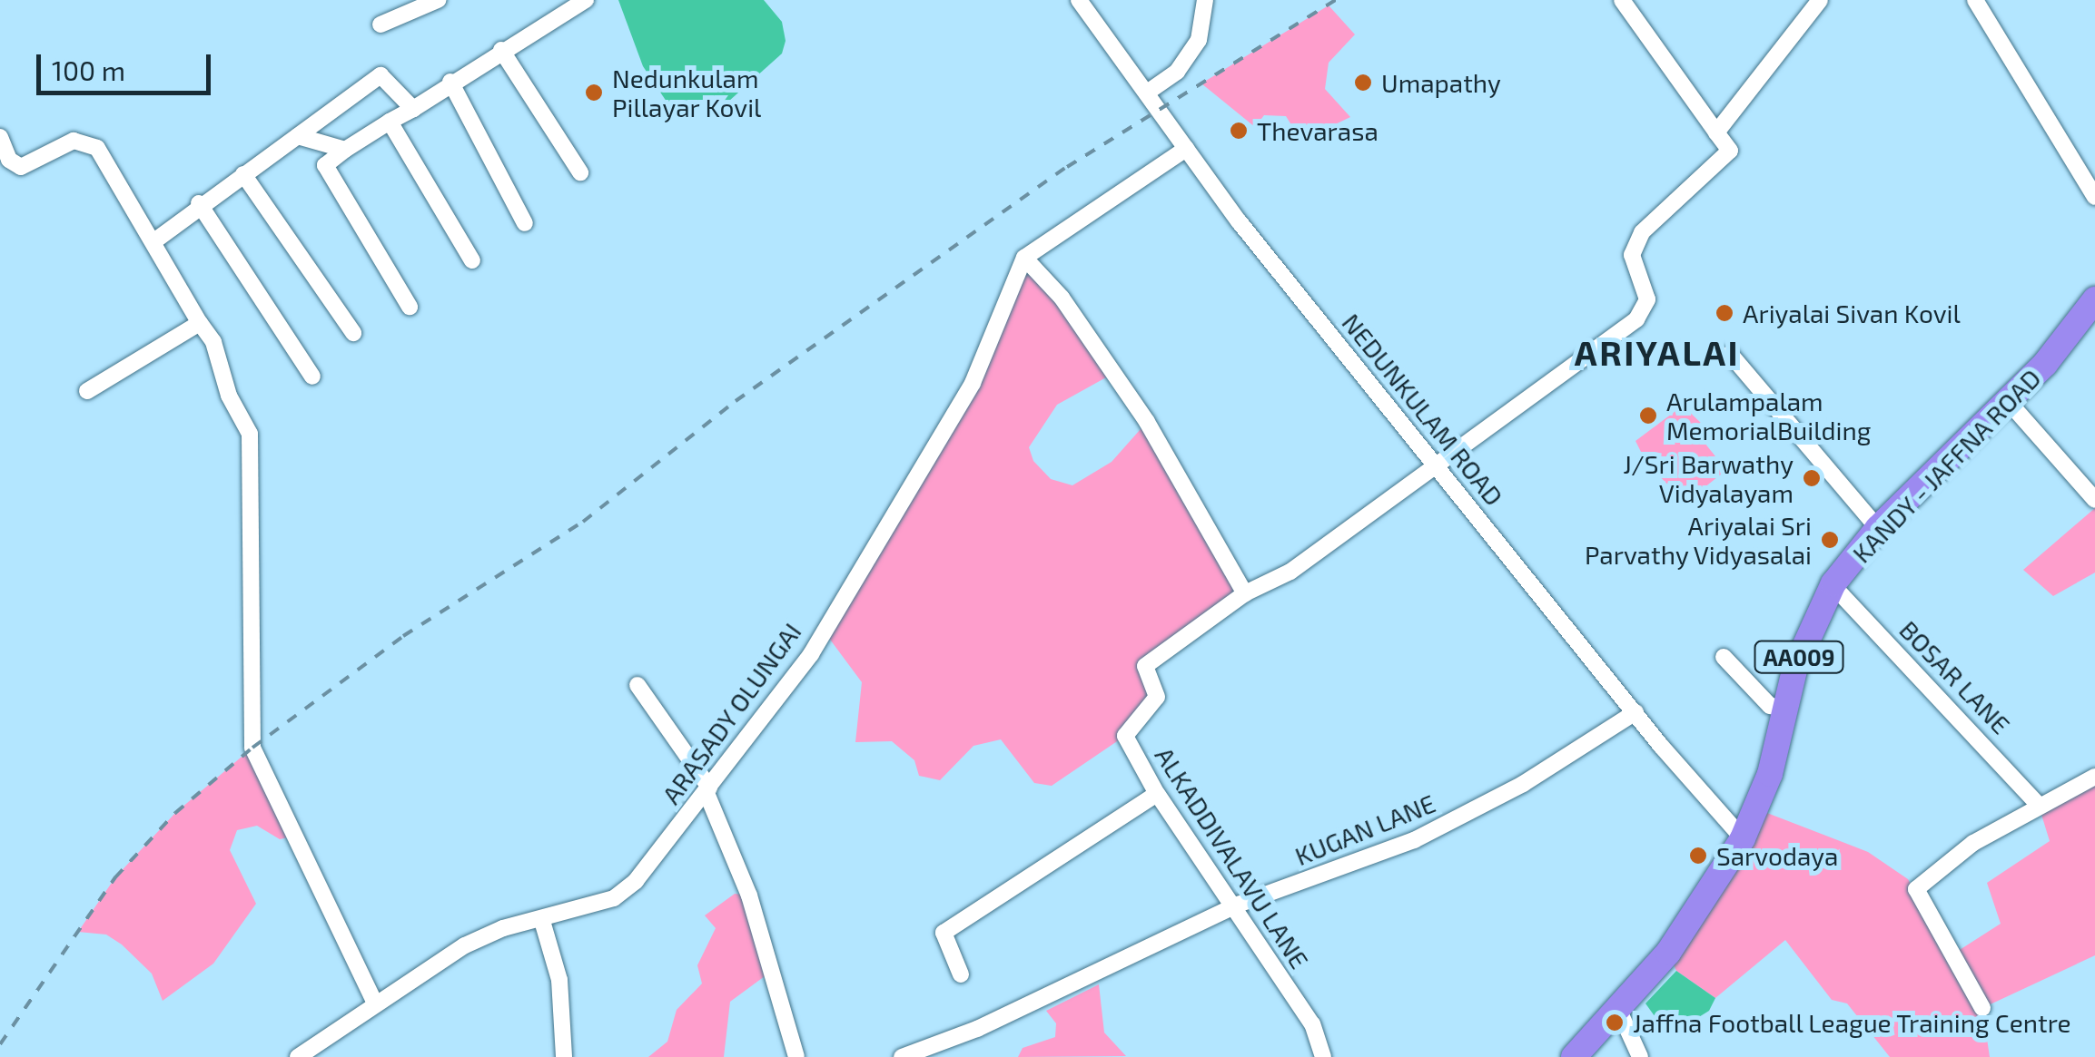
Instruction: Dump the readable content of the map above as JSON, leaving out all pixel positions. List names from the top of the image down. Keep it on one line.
{"streets":{"highway":["KANDY - JAFFNA ROAD","AA009"],"street":["NEDUNKULAM ROAD","BOSAR LANE","ARASADY OLUNGAI","KUGAN LANE","ALKADDIVALAVU LANE"]},"crossings":[["NEDUNKULAM ROAD","KANDY - JAFFNA ROAD"],["NEDUNKULAM ROAD","KUGAN LANE"],["NEDUNKULAM ROAD","ALKADDIVALAVU LANE"],["KANDY - JAFFNA ROAD","BOSAR LANE"],["KUGAN LANE","ALKADDIVALAVU LANE"]],"districts":["ARIYALAI"],"places":["Umapathy","Nedunkulam Pillayar Kovil","Thevarasa","Ariyalai Sivan Kovil","Arulampalam MemorialBuilding","J/Sri Barwathy Vidyalayam","Ariyalai Sri Parvathy Vidyasalai","Sarvodaya","Jaffna Football League Training Centre"],"scale_bar":"100 m"}
